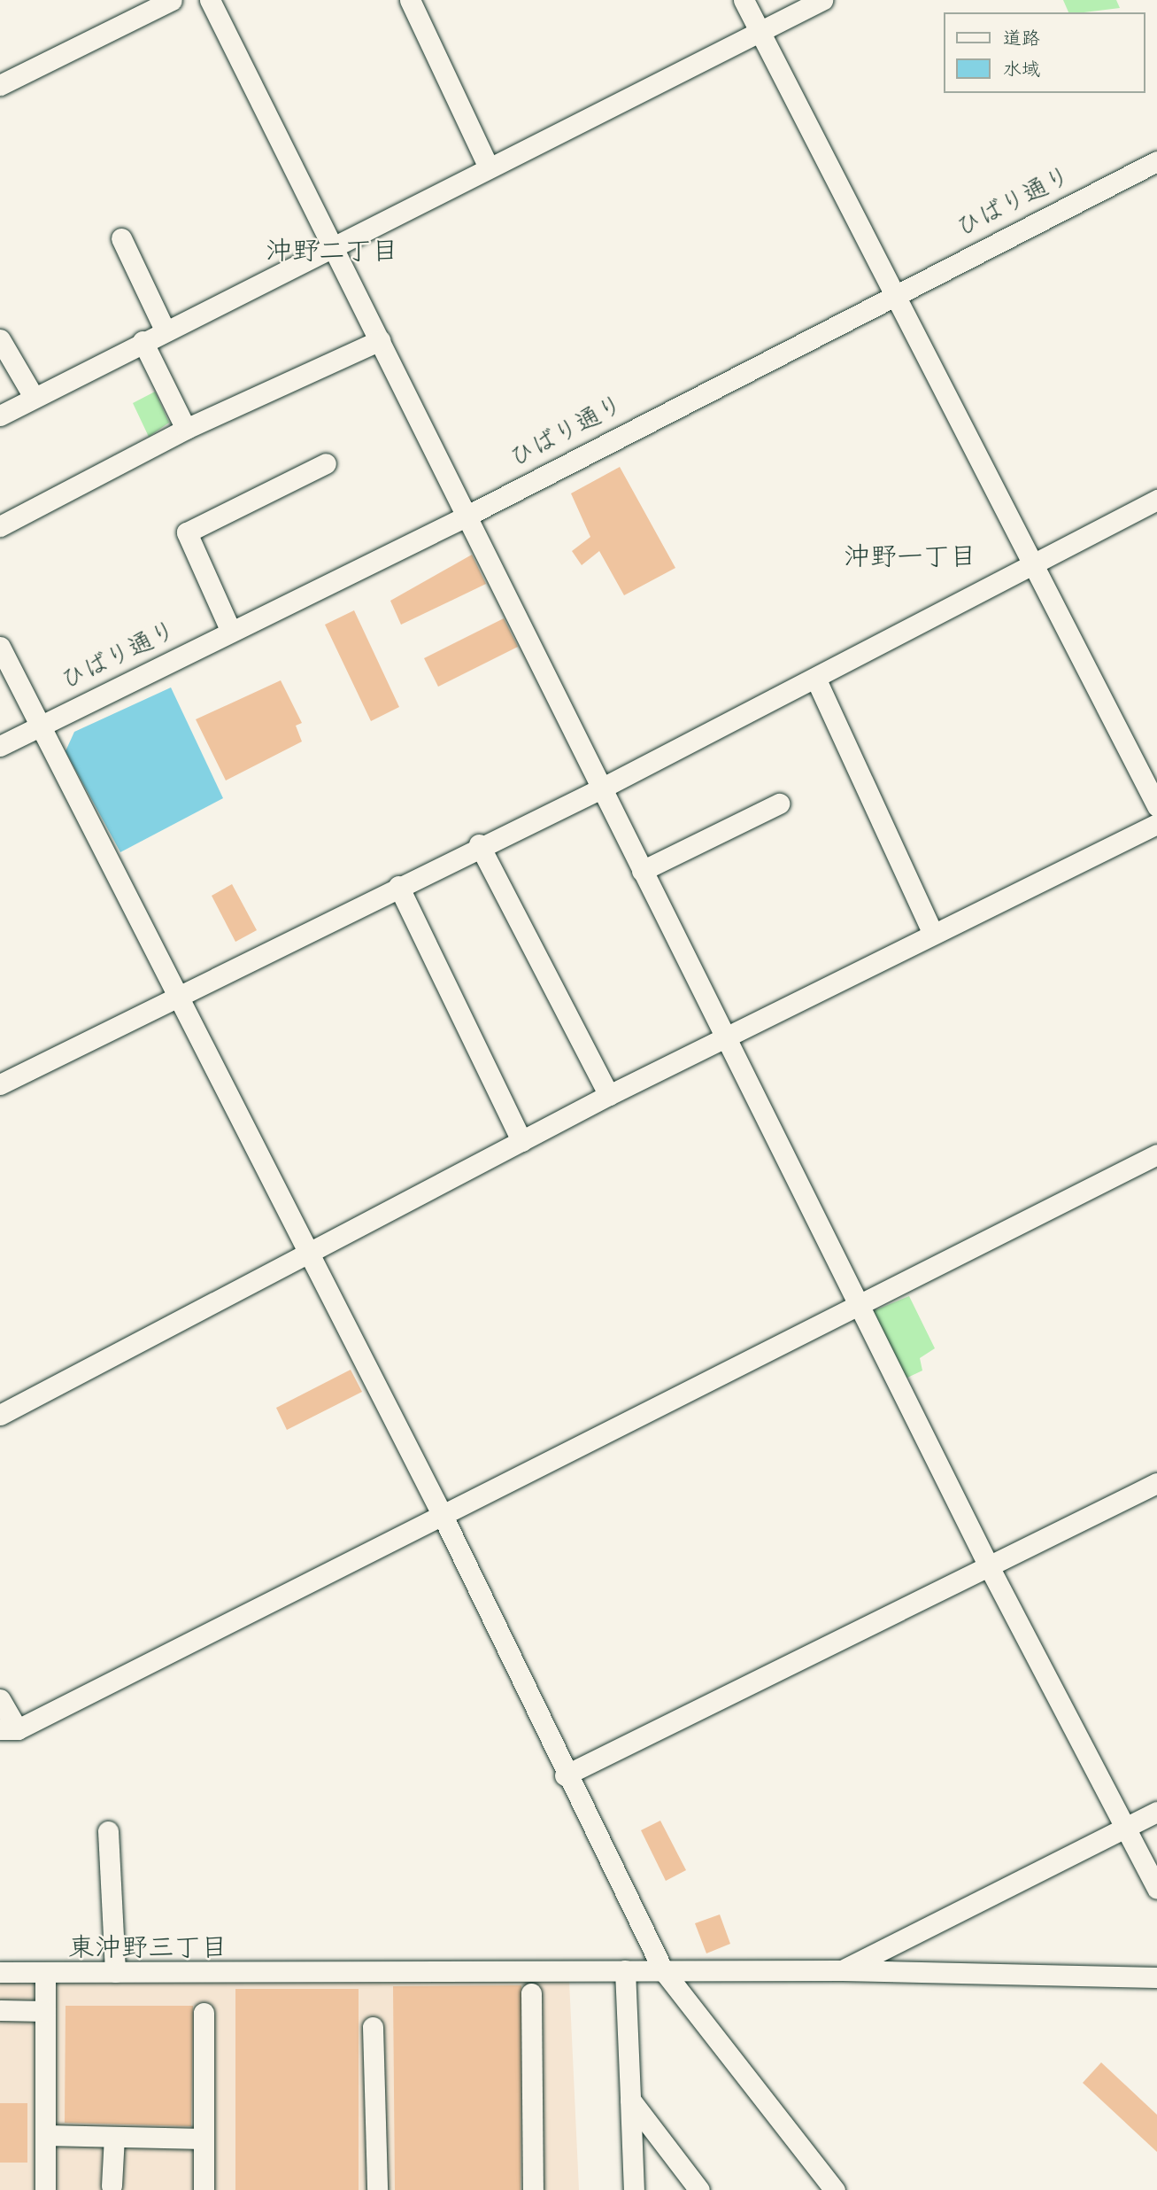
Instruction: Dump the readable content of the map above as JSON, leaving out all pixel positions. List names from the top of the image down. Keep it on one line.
{"streets":{"street":["ひばり通り"]},"districts":["沖野二丁目","沖野一丁目","東沖野三丁目"],"legend":["道路","水域"]}
